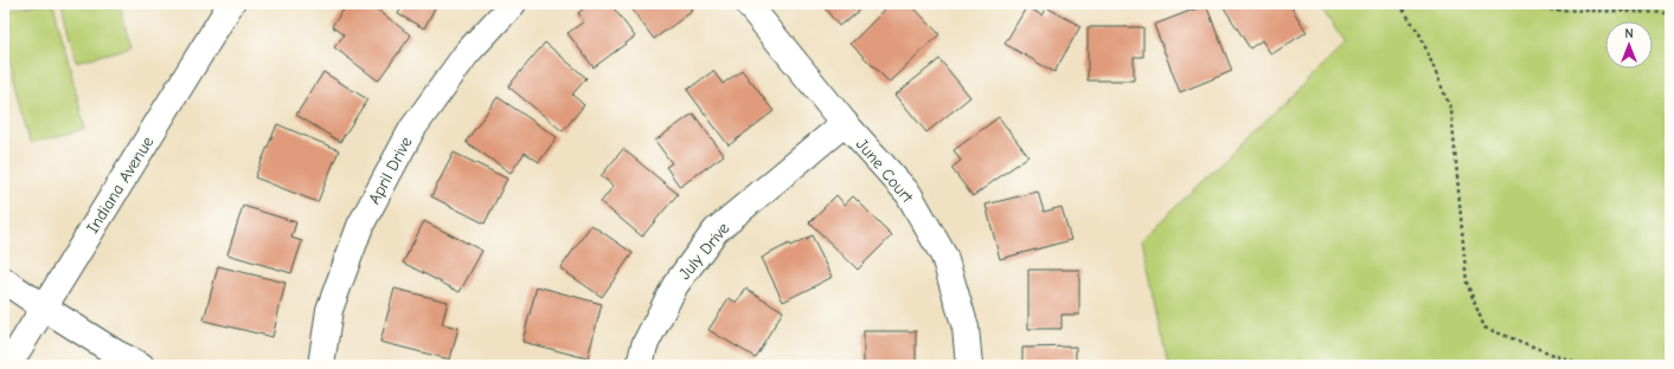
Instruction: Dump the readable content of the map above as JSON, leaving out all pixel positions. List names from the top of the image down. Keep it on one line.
{"streets":{"street":["April Drive","June Court","Indiana Avenue","July Drive"]},"crossings":[["June Court","July Drive"]],"north":"top"}
